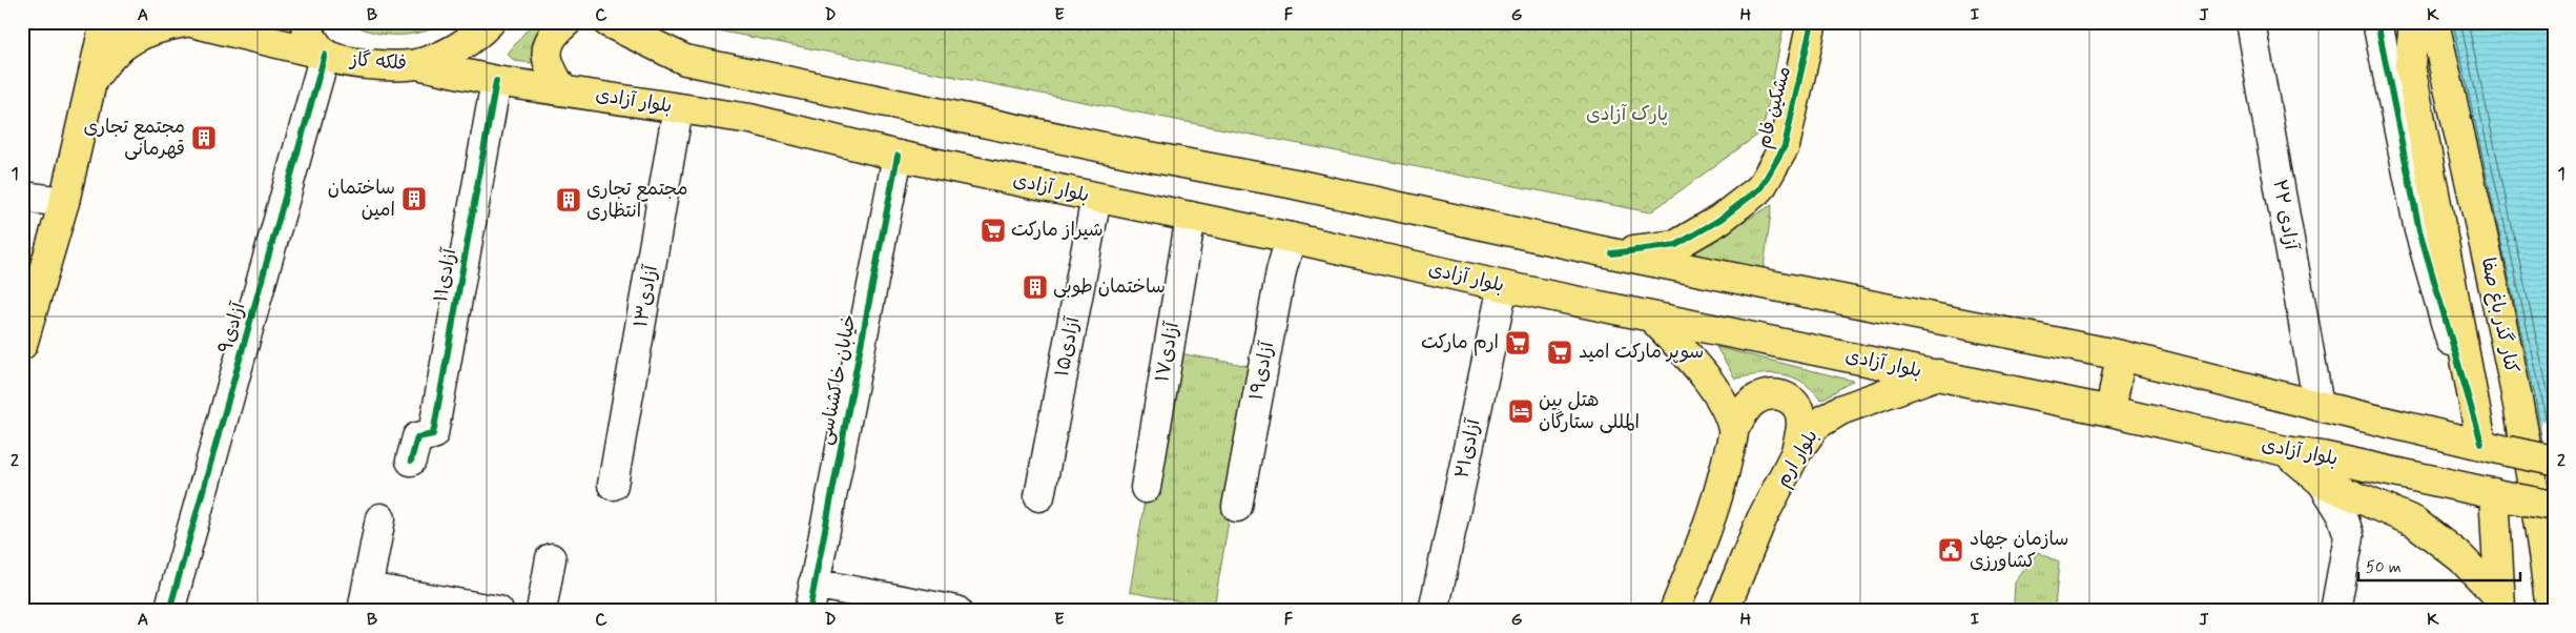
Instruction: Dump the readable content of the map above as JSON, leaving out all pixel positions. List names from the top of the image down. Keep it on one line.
{"streets":{"main road":["فلکه گاز","بلوار آزادی","مشکین فام","کنار گذر باغ صفا","بلوار ارم"],"street":["آزادی ۲۲","آزادی۱۱","آزادی۱۳","آزادی۹","آزادی۱۵","آزادی۱۷","آزادی۱۹","خیابان خاکشناسی","آزادی۲۱"]},"crossings":[["فلکه گاز","بلوار آزادی"],["فلکه گاز","آزادی۹"],["بلوار آزادی","آزادی۱۱"],["بلوار آزادی","آزادی۱۳"],["بلوار آزادی","آزادی۱۵"],["بلوار آزادی","آزادی۱۷"],["بلوار آزادی","آزادی۱۹"],["بلوار آزادی","خیابان خاکشناسی"],["بلوار آزادی","آزادی۲۱"],["بلوار آزادی","بلوار ارم"]],"parks":["پارک آزادی"],"places":{"building":["مجتمع تجاری قهرمانی","ساختمان امین","مجتمع تجاری انتظاری","ساختمان طوبی"],"supermarket":["شیراز مارکت","ارم مارکت","سوپر مارکت امید"],"hotel":["هتل بین المللی ستارگان"],"public building":["سازمان جهاد کشاورزی"]},"scale_bar":"50 m","grid":{"columns":["A","B","C","D","E","F","G","H","I","J","K"],"rows":["1","2"]}}
